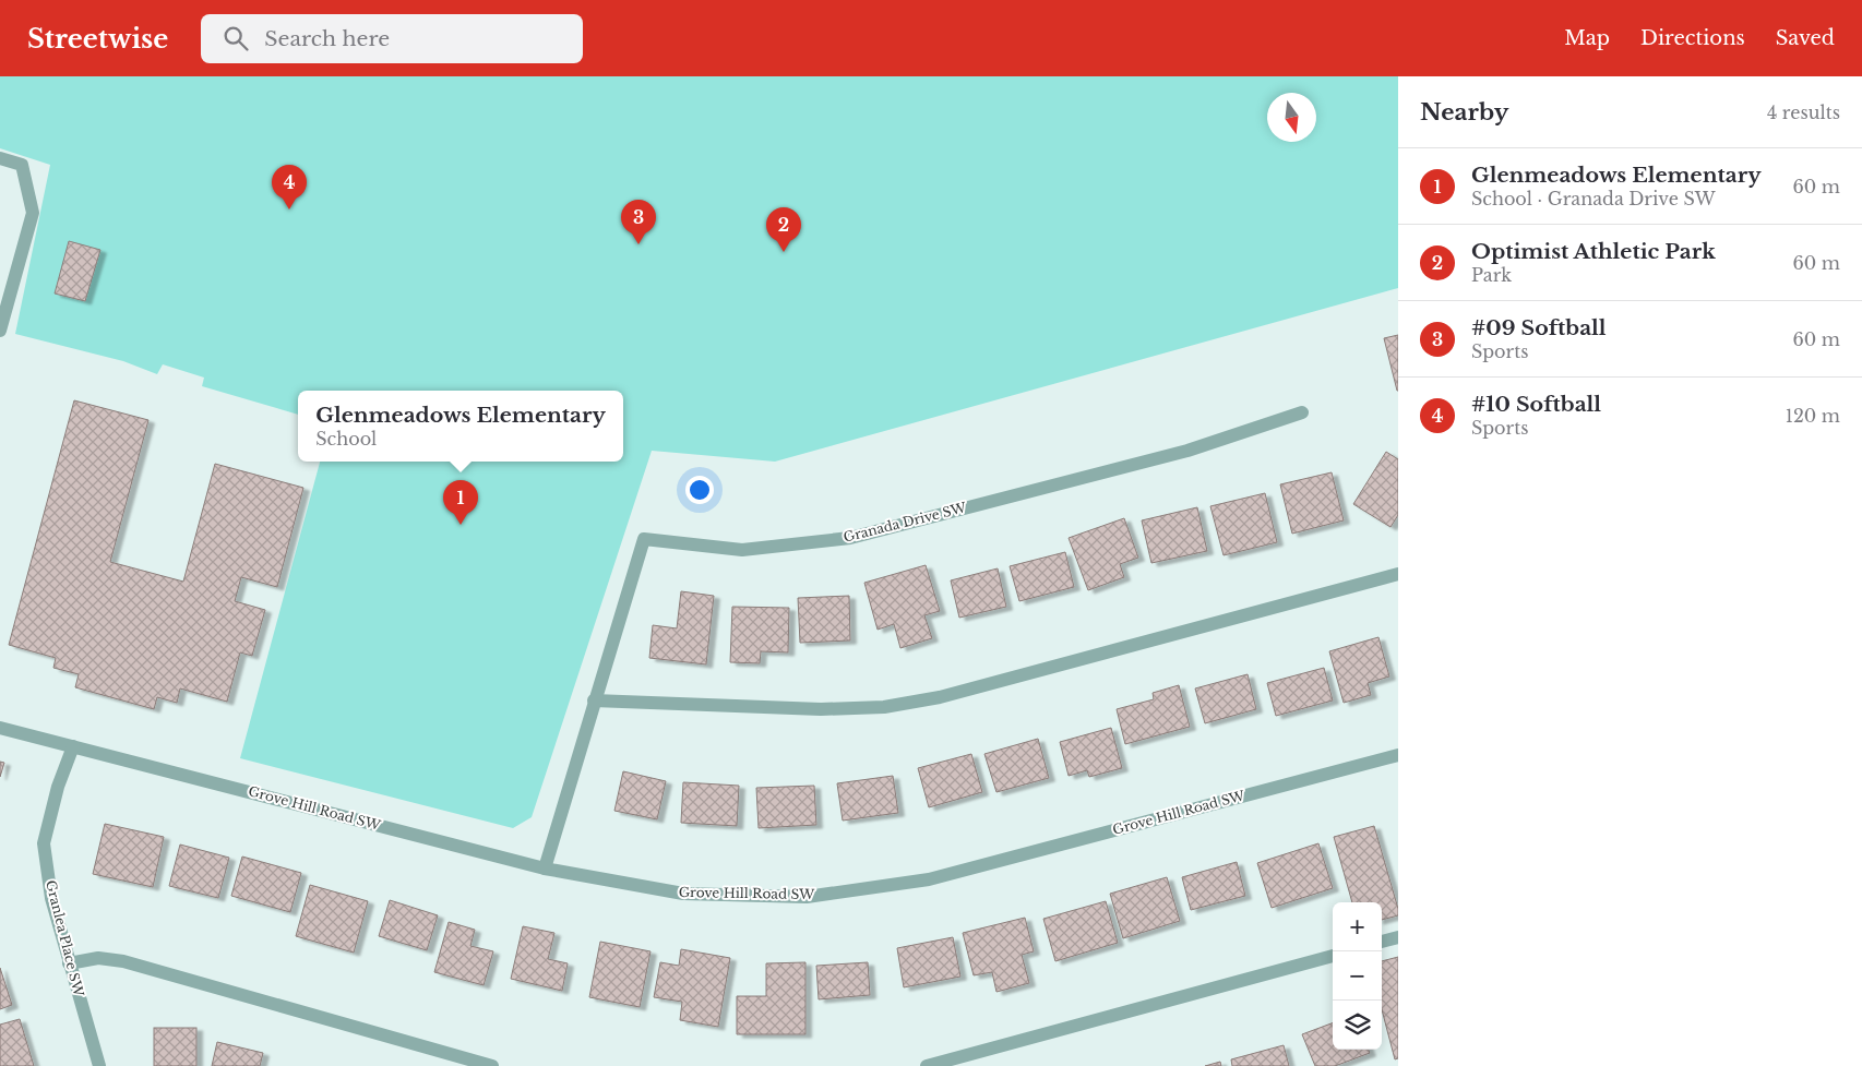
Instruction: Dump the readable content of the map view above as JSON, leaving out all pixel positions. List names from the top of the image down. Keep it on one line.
{"streets":{"street":["Granada Drive SW","Grove Hill Road SW","Granlea Place SW"]},"crossings":[["Granada Drive SW","Grove Hill Road SW"],["Grove Hill Road SW","Granlea Place SW"]],"north":"bottom","page":{"header":"Streetwise","search":"Search here","nav":["Map","Directions","Saved"],"heading":["Nearby","4 results"],"list":[{"mark":"1","name":"Glenmeadows Elementary","note":"School · Granada Drive SW","value":"60 m"},{"mark":"2","name":"Optimist Athletic Park","note":"Park","value":"60 m"},{"mark":"3","name":"#09 Softball","note":"Sports","value":"60 m"},{"mark":"4","name":"#10 Softball","note":"Sports","value":"120 m"}],"pins":["4","3","2","1"],"popup":["Glenmeadows Elementary","School"],"map_buttons":["+","−"]}}
